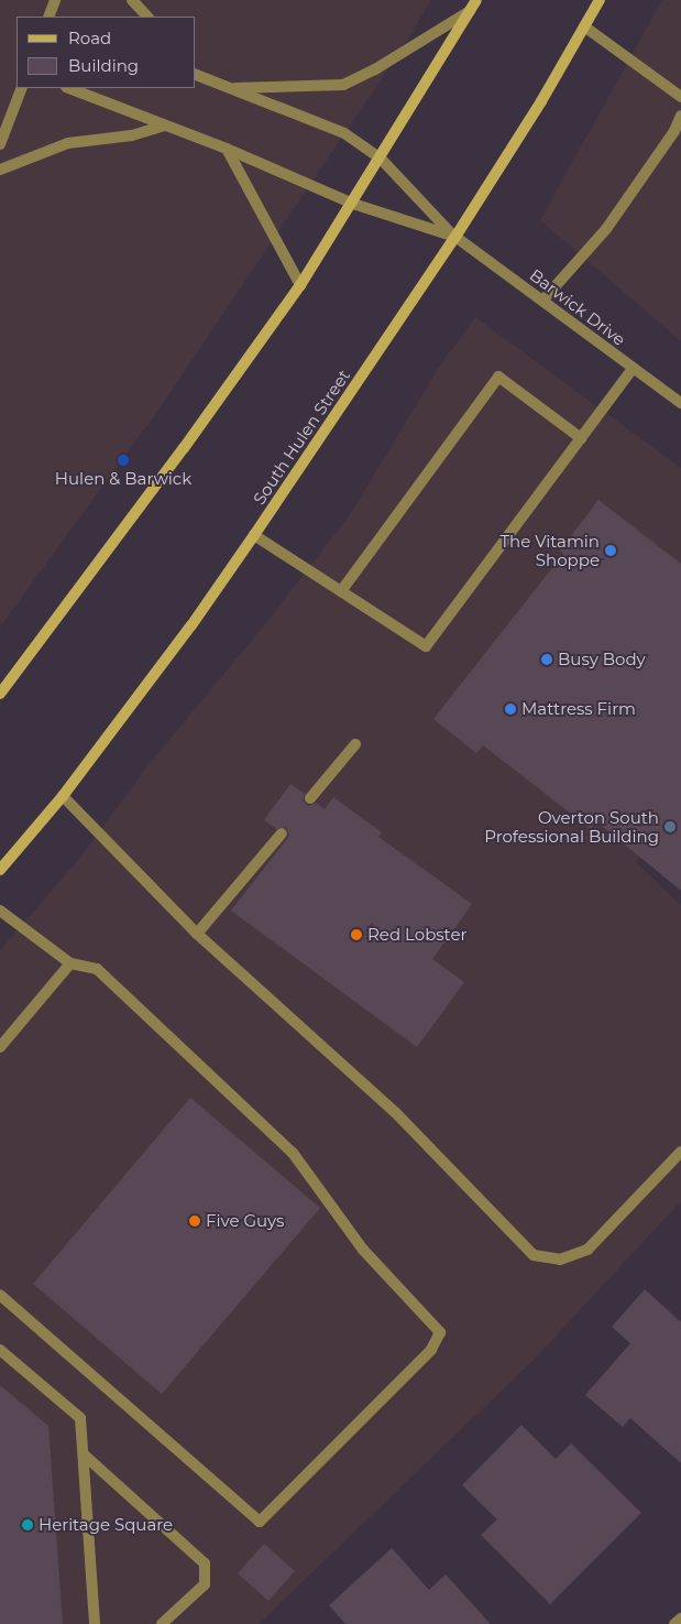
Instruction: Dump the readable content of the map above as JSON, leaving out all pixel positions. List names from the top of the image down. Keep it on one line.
{"streets":{"main road":["South Hulen Street"],"street":["Barwick Drive"]},"crossings":[["Barwick Drive","South Hulen Street"]],"places":["Hulen & Barwick","The Vitamin Shoppe","Busy Body","Mattress Firm","Overton South Professional Building","Red Lobster","Five Guys","Heritage Square"],"legend":["Road","Building"]}
